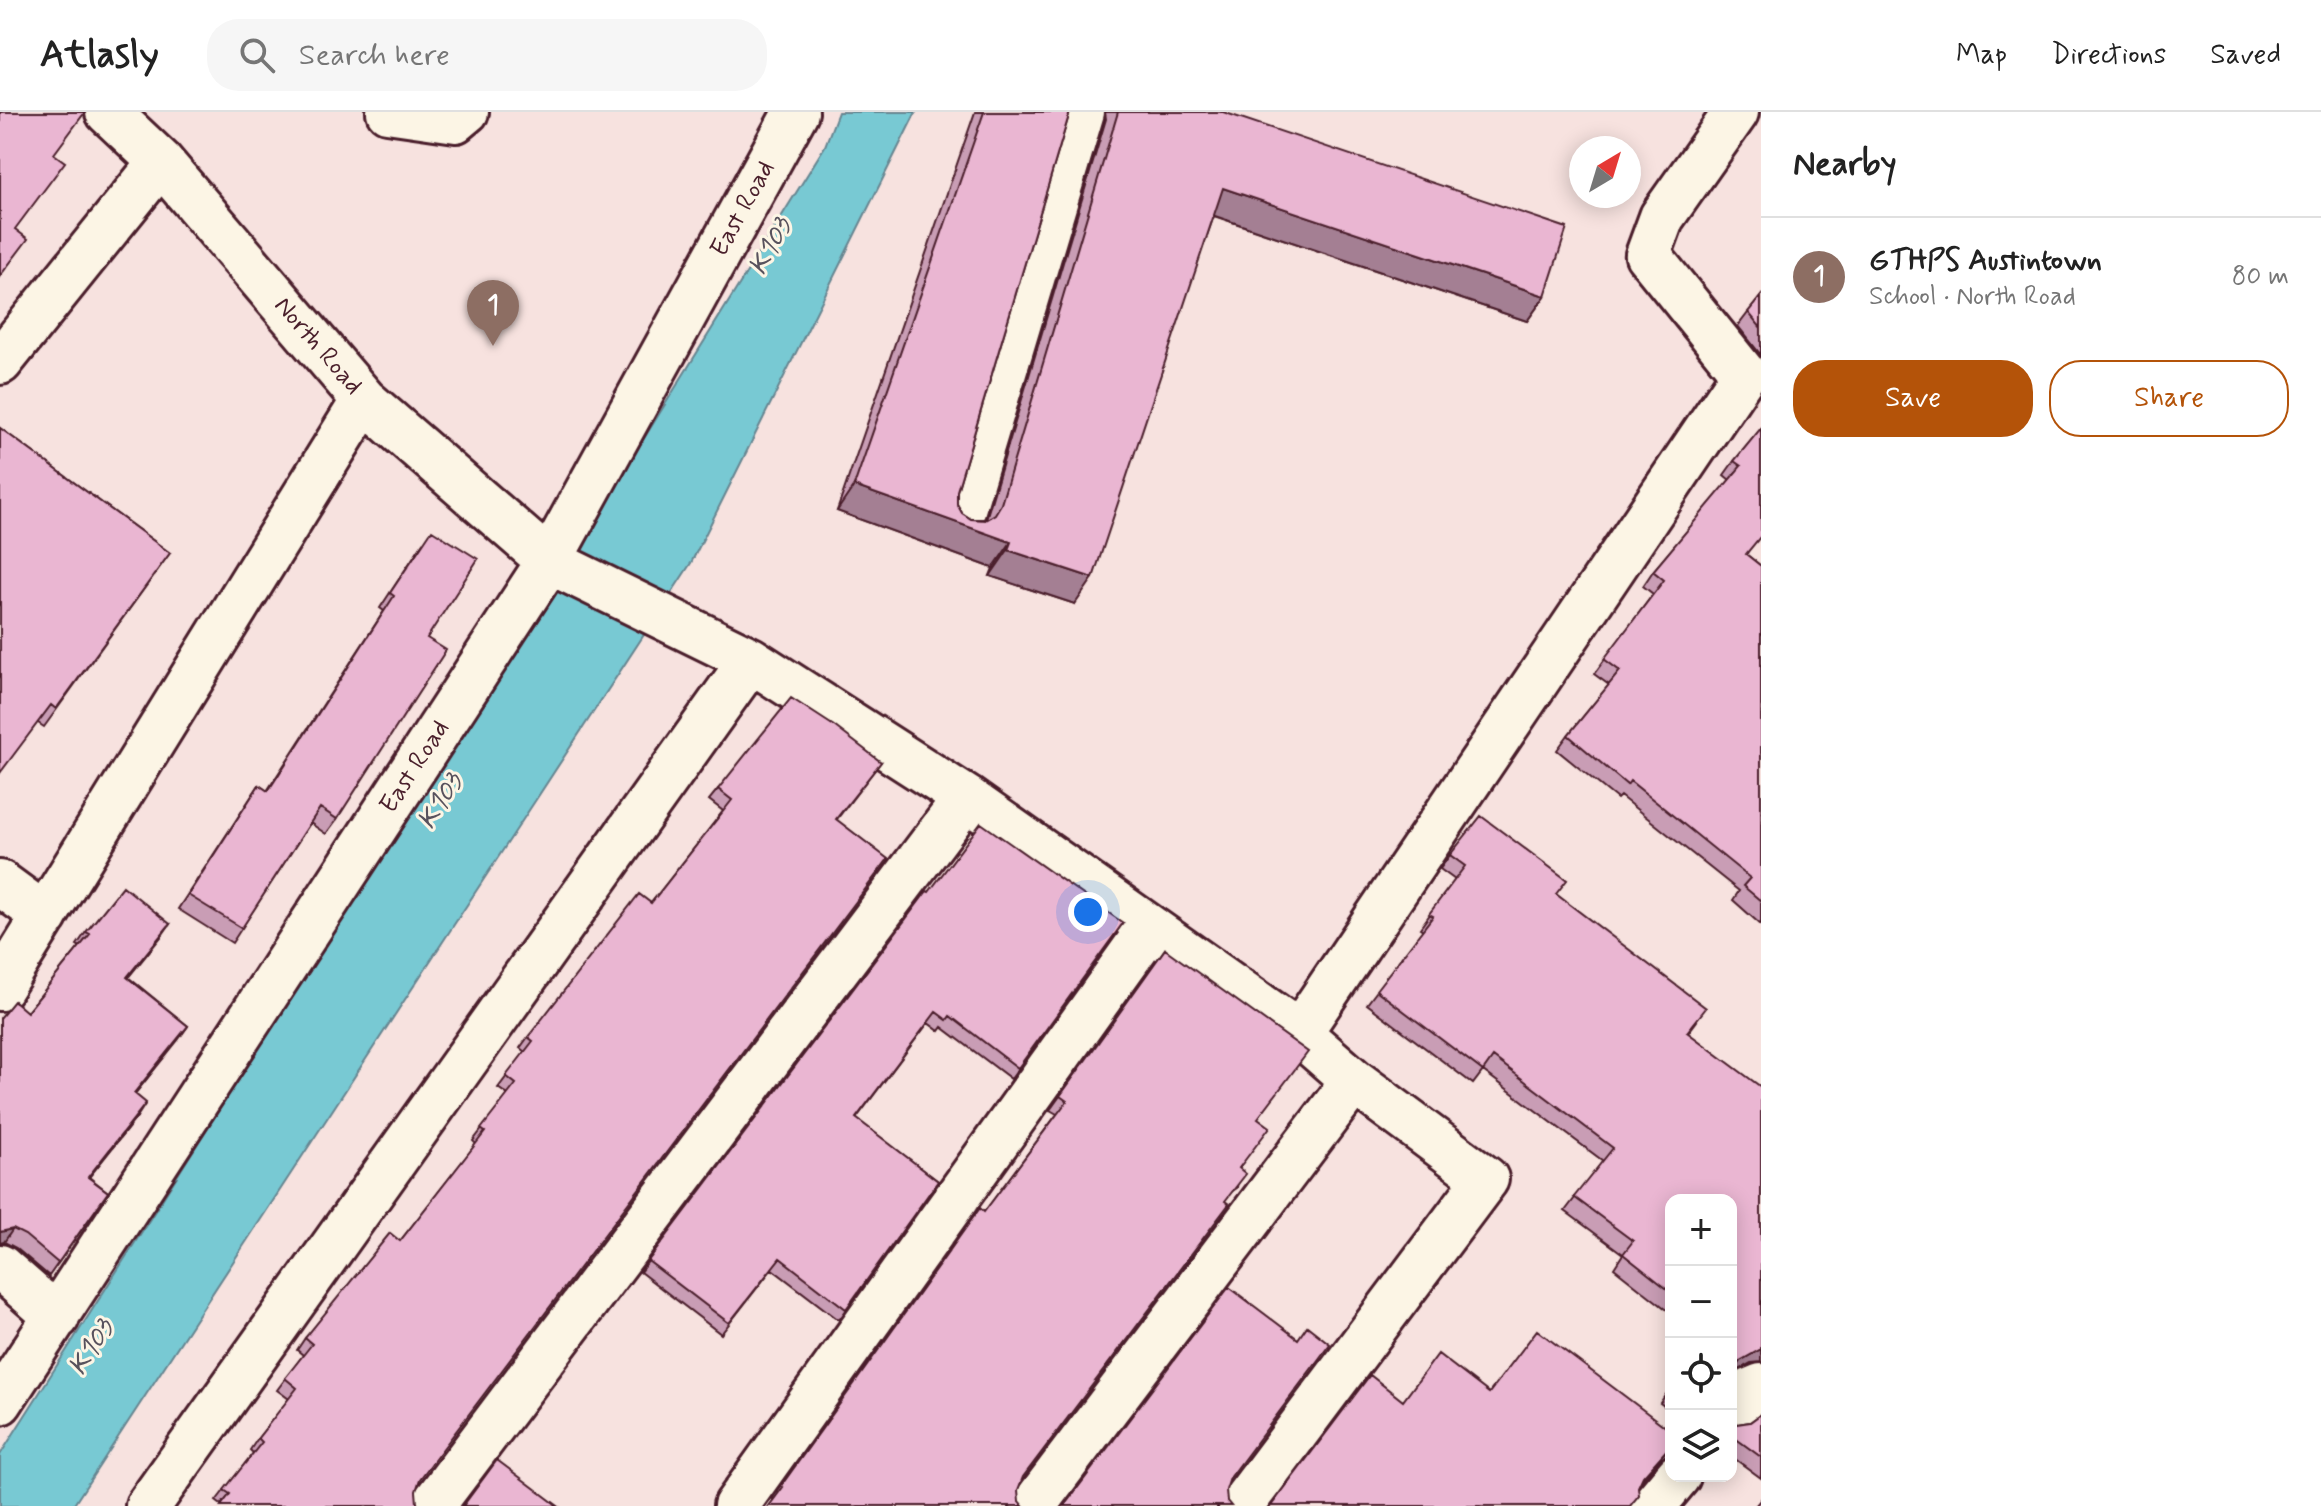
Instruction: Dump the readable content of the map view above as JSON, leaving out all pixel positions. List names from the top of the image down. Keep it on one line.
{"streets":{"street":["East Road","North Road"]},"crossings":[["East Road","North Road"]],"water":["K103"],"north":"top right","page":{"header":"Atlasly","search":"Search here","nav":["Map","Directions","Saved"],"heading":"Nearby","list":[{"mark":"1","name":"GTHPS Austintown","note":"School · North Road","value":"80 m"}],"pins":"1","buttons":["Save","Share"],"map_buttons":["+","−"]}}
